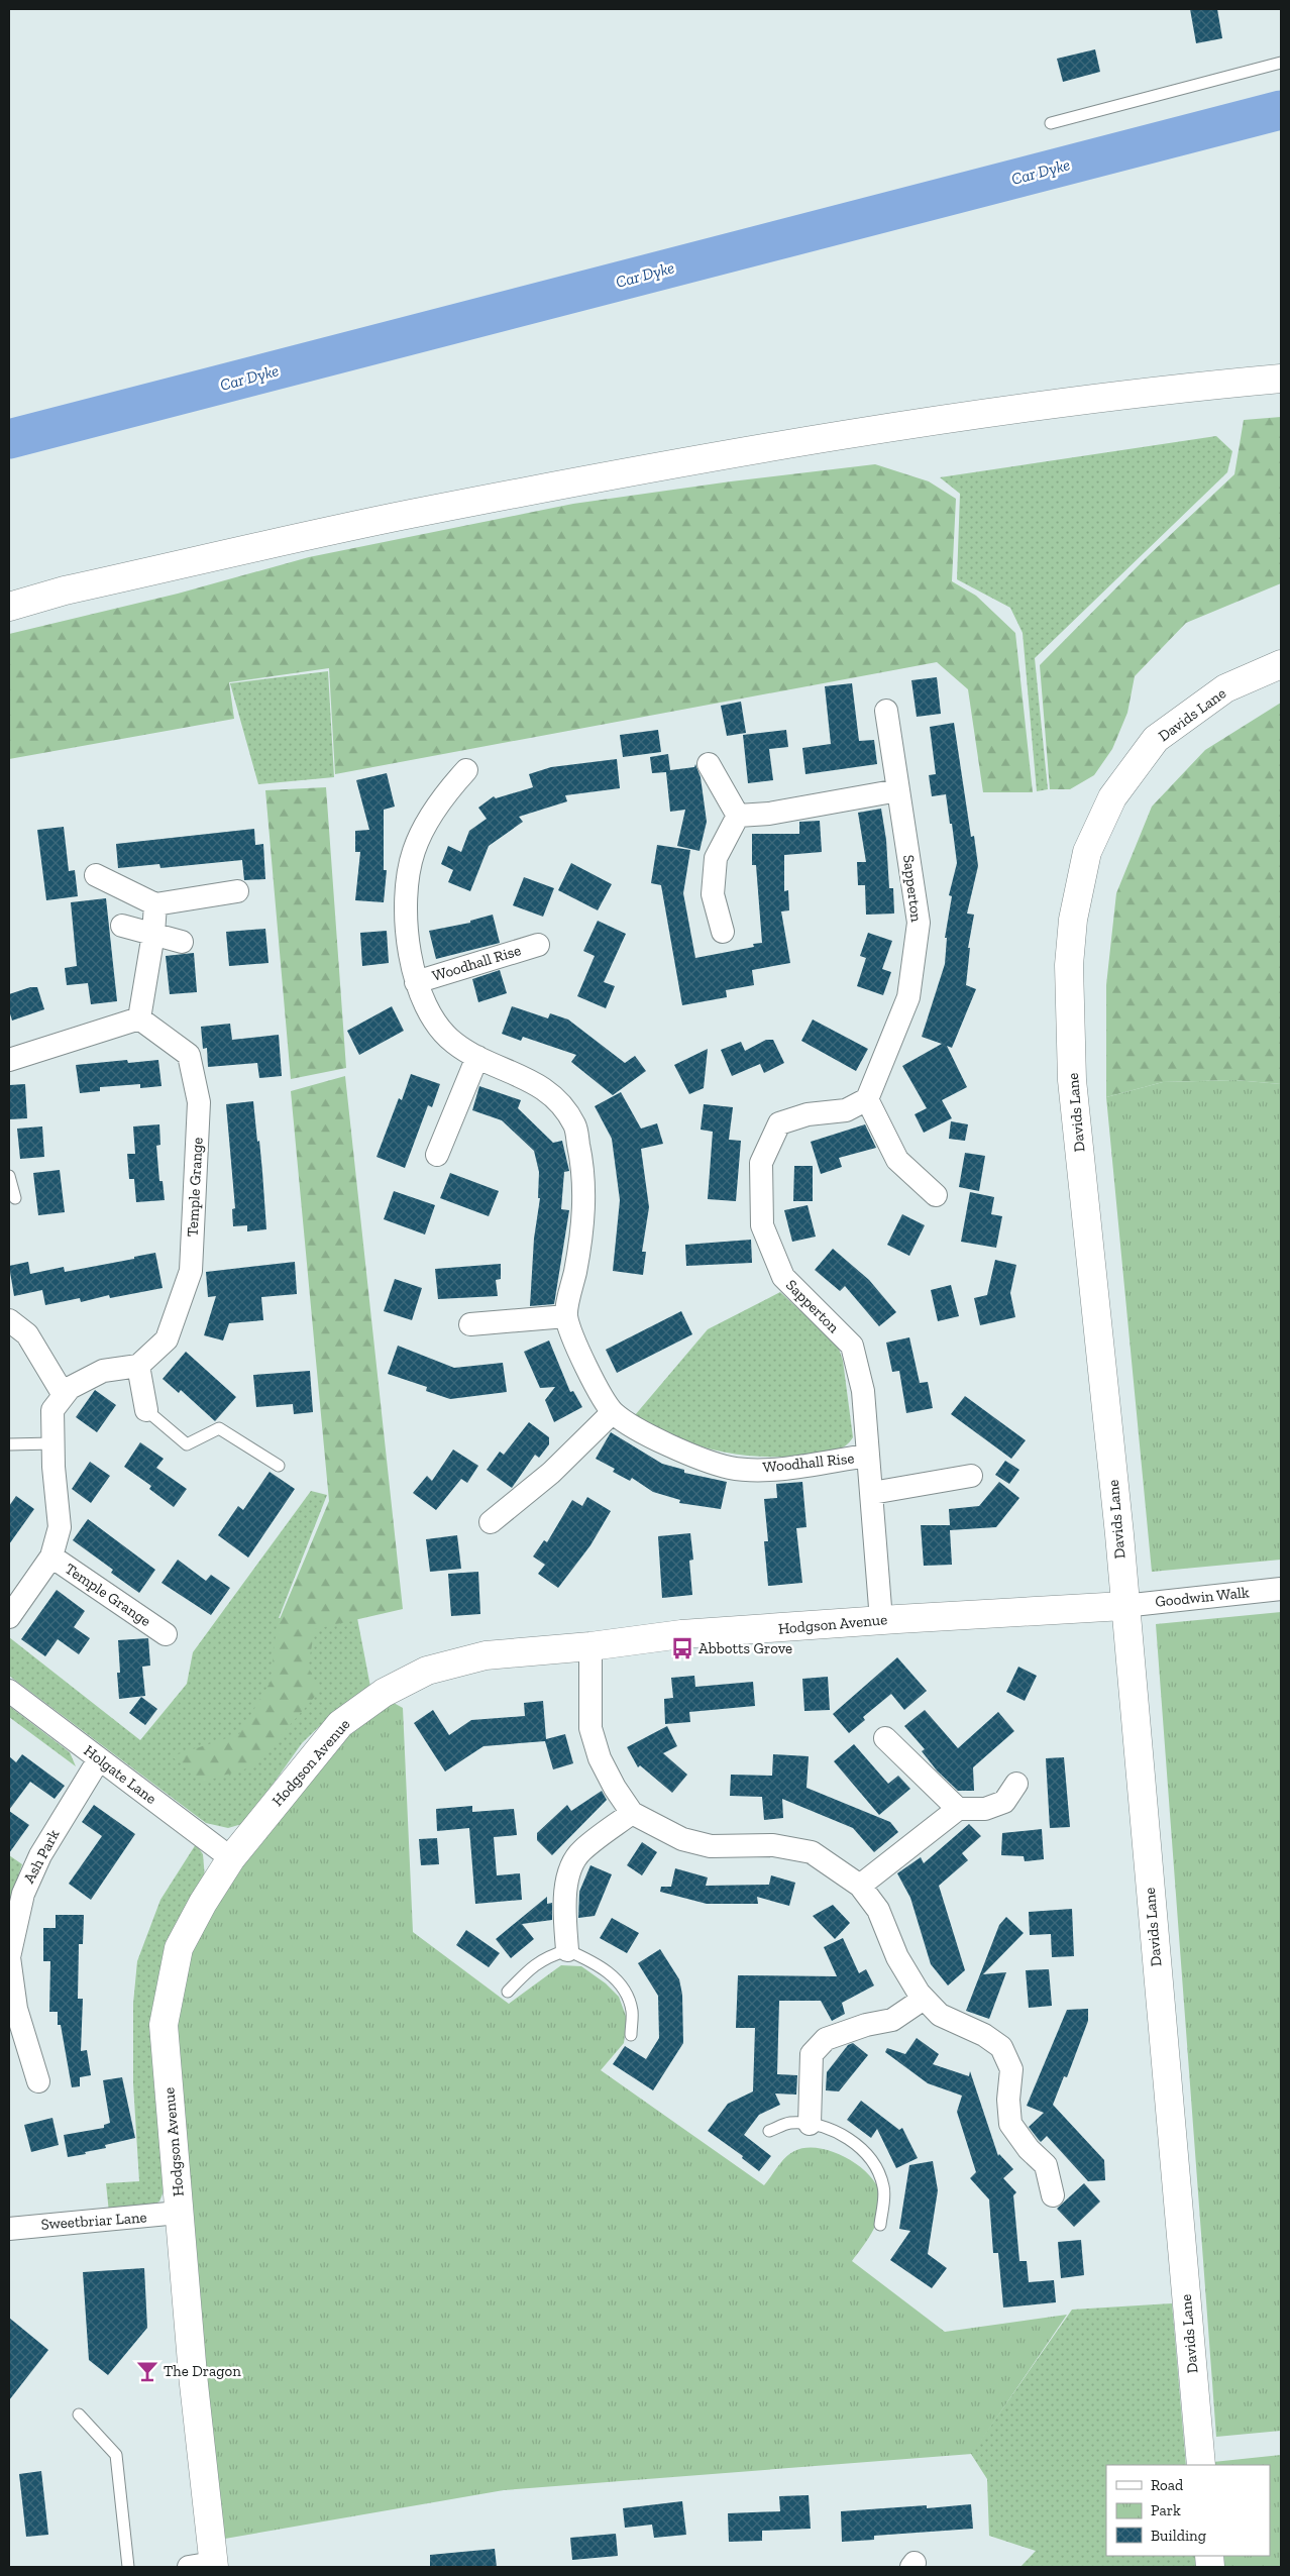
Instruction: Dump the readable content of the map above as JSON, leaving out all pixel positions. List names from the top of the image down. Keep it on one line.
{"streets":{"main road":["Davids Lane","Hodgson Avenue"],"street":["Sapperton","Woodhall Rise","Temple Grange","Goodwin Walk","Holgate Lane","Ash Park","Sweetbriar Lane"]},"crossings":[["Davids Lane","Goodwin Walk"],["Davids Lane","Hodgson Avenue"],["Sapperton","Woodhall Rise"],["Sapperton","Hodgson Avenue"],["Goodwin Walk","Hodgson Avenue"],["Hodgson Avenue","Holgate Lane"],["Hodgson Avenue","Sweetbriar Lane"],["Holgate Lane","Ash Park"]],"water":["Car Dyke"],"places":{"bus stop":["Abbotts Grove"],"bar":["The Dragon"]},"legend":["Road","Park","Building"]}
